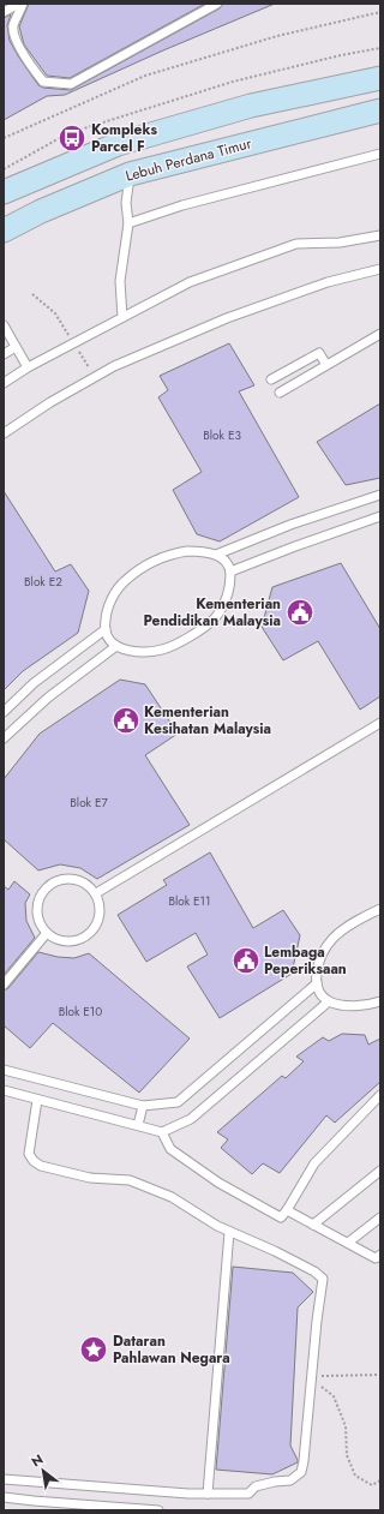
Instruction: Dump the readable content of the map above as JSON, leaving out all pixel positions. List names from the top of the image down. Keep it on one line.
{"streets":{"main road":["Lebuh Perdana Timur"]},"places":{"bus stop":["Kompleks Parcel F"],"public building":["Kementerian Pendidikan Malaysia","Kementerian Kesihatan Malaysia","Lembaga Peperiksaan"],"place":["Dataran Pahlawan Negara"]},"house_numbers":["Blok E3","Blok E2","Blok E7","Blok E11","Blok E10"],"north":"top left"}
